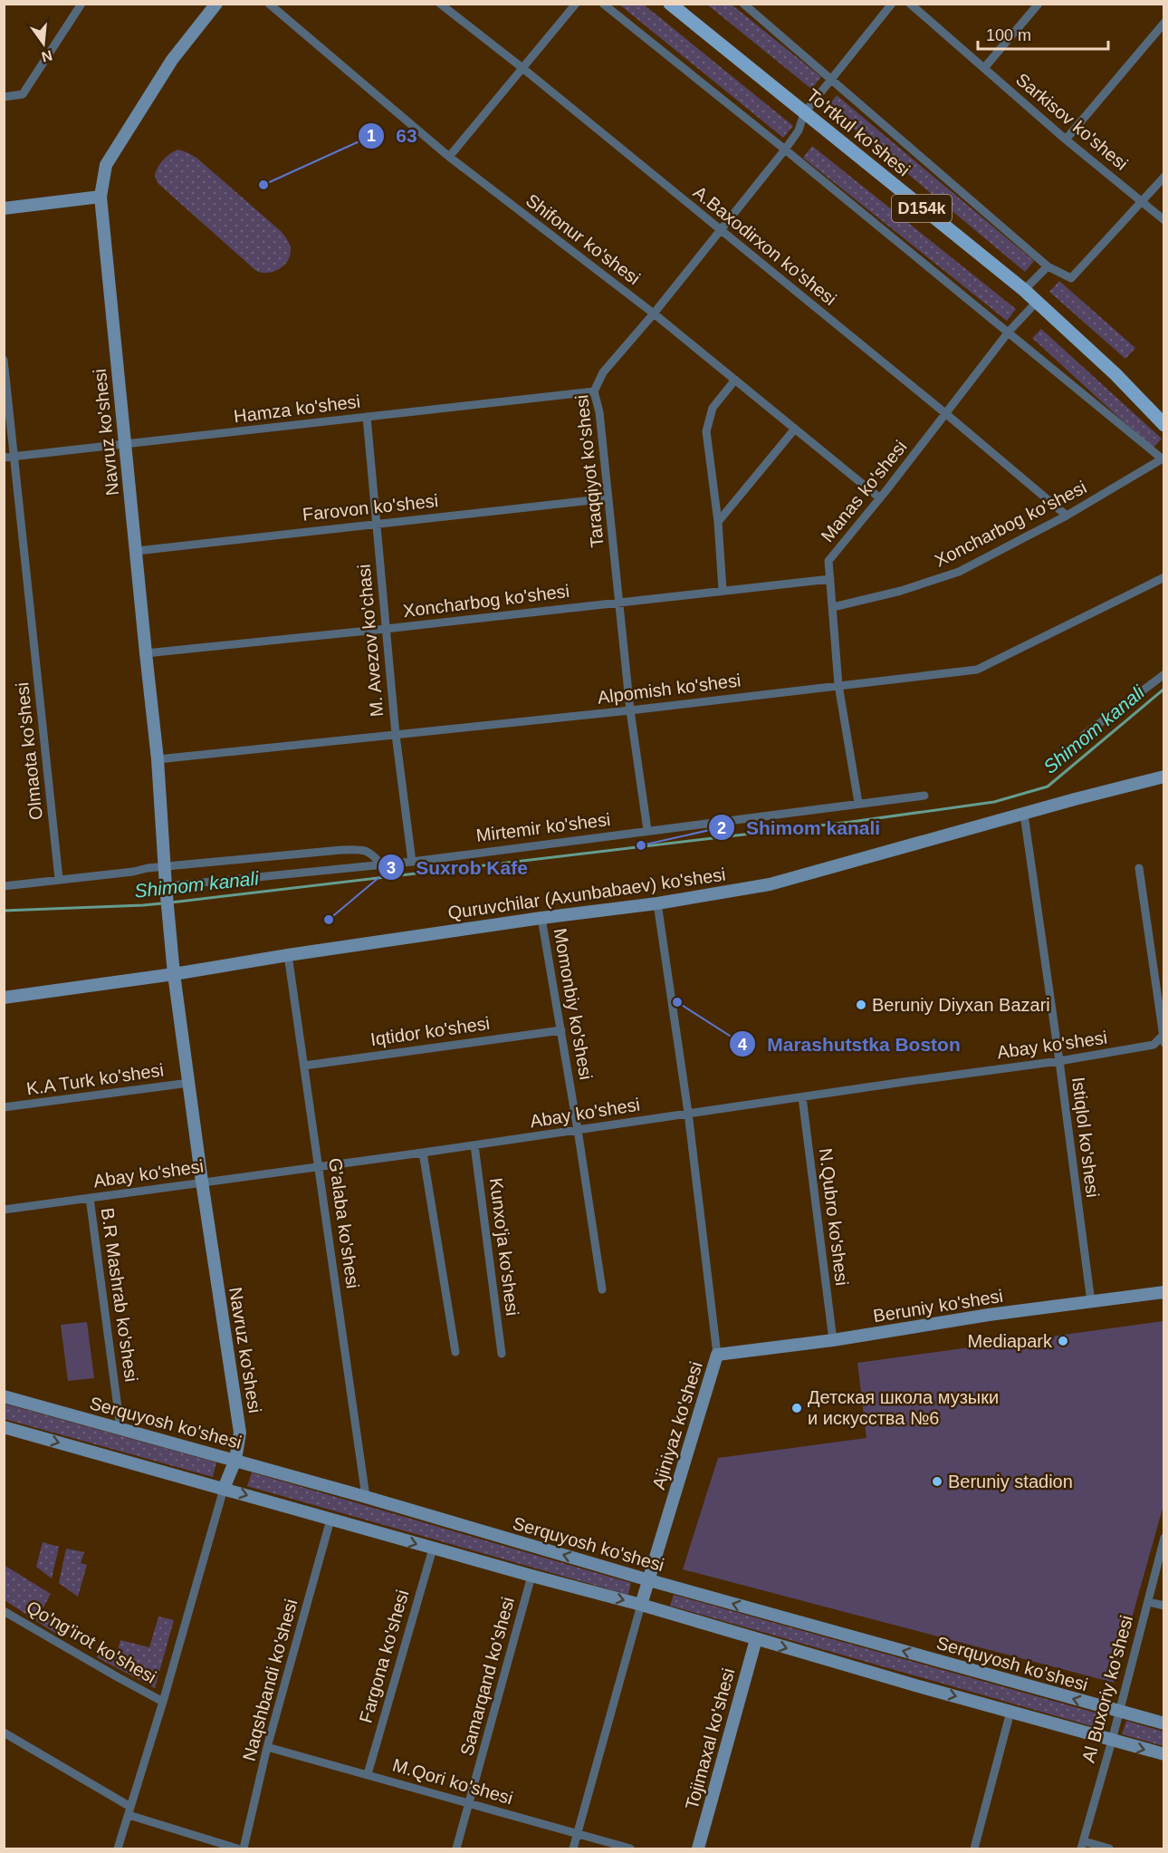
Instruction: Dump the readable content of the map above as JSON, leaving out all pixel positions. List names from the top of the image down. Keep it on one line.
{"streets":{"main road":["To'rtkul ko'shesi","D154k"],"street":["Sarkisov ko'shesi","Shifonur ko'shesi","A.Baxodirxon ko'shesi","Hamza ko'shesi","Navruz ko'shesi","Taraqqiyot ko'shesi","Manas ko'shesi","Farovon ko'shesi","Xoncharbog ko'shesi","M. Avezov ko'chasi","Alpomish ko'shesi","Olmaota ko'shesi","Mirtemir ko'shesi","Quruvchilar (Axunbabaev) ko'shesi","Momonbiy ko'shesi","Iqtidor ko'shesi","Abay ko'shesi","K.A Turk ko'shesi","Istiqlol ko'shesi","N.Qubro ko'shesi","G'alaba ko'shesi","Kunxo'ja ko'shesi","B.R Mashrab ko'shesi","Beruniy ko'shesi","Serquyosh ko'shesi","Ajiniyaz ko'shesi","Qo'ng'irot ko'shesi","Fargona ko'shesi","Samarqand ko'shesi","Naqshbandi ko'shesi","Al Buxoriy ko'shesi","Tojimaxal ko'shesi","M.Qori ko'shesi"]},"crossings":[["To'rtkul ko'shesi","Taraqqiyot ko'shesi"],["To'rtkul ko'shesi","Manas ko'shesi"],["Shifonur ko'shesi","Taraqqiyot ko'shesi"],["Shifonur ko'shesi","Manas ko'shesi"],["A.Baxodirxon ko'shesi","Taraqqiyot ko'shesi"],["A.Baxodirxon ko'shesi","Manas ko'shesi"],["A.Baxodirxon ko'shesi","Xoncharbog ko'shesi"],["Hamza ko'shesi","Navruz ko'shesi"],["Hamza ko'shesi","Taraqqiyot ko'shesi"],["Hamza ko'shesi","M. Avezov ko'chasi"],["Hamza ko'shesi","Olmaota ko'shesi"],["Navruz ko'shesi","Farovon ko'shesi"],["Navruz ko'shesi","Xoncharbog ko'shesi"],["Navruz ko'shesi","Alpomish ko'shesi"],["Navruz ko'shesi","Mirtemir ko'shesi"],["Navruz ko'shesi","Quruvchilar (Axunbabaev) ko'shesi"],["Navruz ko'shesi","Abay ko'shesi"],["Navruz ko'shesi","K.A Turk ko'shesi"],["Navruz ko'shesi","Serquyosh ko'shesi"],["Navruz ko'shesi","Qo'ng'irot ko'shesi"],["Taraqqiyot ko'shesi","Farovon ko'shesi"],["Taraqqiyot ko'shesi","Xoncharbog ko'shesi"],["Taraqqiyot ko'shesi","Alpomish ko'shesi"],["Taraqqiyot ko'shesi","Mirtemir ko'shesi"],["Manas ko'shesi","Xoncharbog ko'shesi"],["Manas ko'shesi","Alpomish ko'shesi"],["Manas ko'shesi","Mirtemir ko'shesi"],["Farovon ko'shesi","M. Avezov ko'chasi"],["Xoncharbog ko'shesi","M. Avezov ko'chasi"],["M. Avezov ko'chasi","Alpomish ko'shesi"],["M. Avezov ko'chasi","Mirtemir ko'shesi"],["Quruvchilar (Axunbabaev) ko'shesi","Momonbiy ko'shesi"],["Quruvchilar (Axunbabaev) ko'shesi","Istiqlol ko'shesi"],["Quruvchilar (Axunbabaev) ko'shesi","G'alaba ko'shesi"],["Quruvchilar (Axunbabaev) ko'shesi","Ajiniyaz ko'shesi"],["Momonbiy ko'shesi","Iqtidor ko'shesi"],["Momonbiy ko'shesi","Abay ko'shesi"],["Iqtidor ko'shesi","G'alaba ko'shesi"],["Abay ko'shesi","Istiqlol ko'shesi"],["Abay ko'shesi","N.Qubro ko'shesi"],["Abay ko'shesi","G'alaba ko'shesi"],["Abay ko'shesi","Kunxo'ja ko'shesi"],["Abay ko'shesi","B.R Mashrab ko'shesi"],["Abay ko'shesi","Ajiniyaz ko'shesi"],["Istiqlol ko'shesi","Beruniy ko'shesi"],["N.Qubro ko'shesi","Beruniy ko'shesi"],["G'alaba ko'shesi","Serquyosh ko'shesi"],["B.R Mashrab ko'shesi","Serquyosh ko'shesi"],["Beruniy ko'shesi","Ajiniyaz ko'shesi"],["Serquyosh ko'shesi","Ajiniyaz ko'shesi"],["Serquyosh ko'shesi","Al Buxoriy ko'shesi"],["Ajiniyaz ko'shesi","M.Qori ko'shesi"],["Fargona ko'shesi","M.Qori ko'shesi"],["Samarqand ko'shesi","M.Qori ko'shesi"],["Naqshbandi ko'shesi","M.Qori ko'shesi"]],"water":["Shimom kanali"],"places":["63","Shimom kanali","Suxrob Kafe","Marashutstka Boston","Beruniy Diyxan Bazari","Mediapark","Детская школа музыки и искусства №6","Beruniy stadion"],"scale_bar":"100 m","north":"bottom"}
